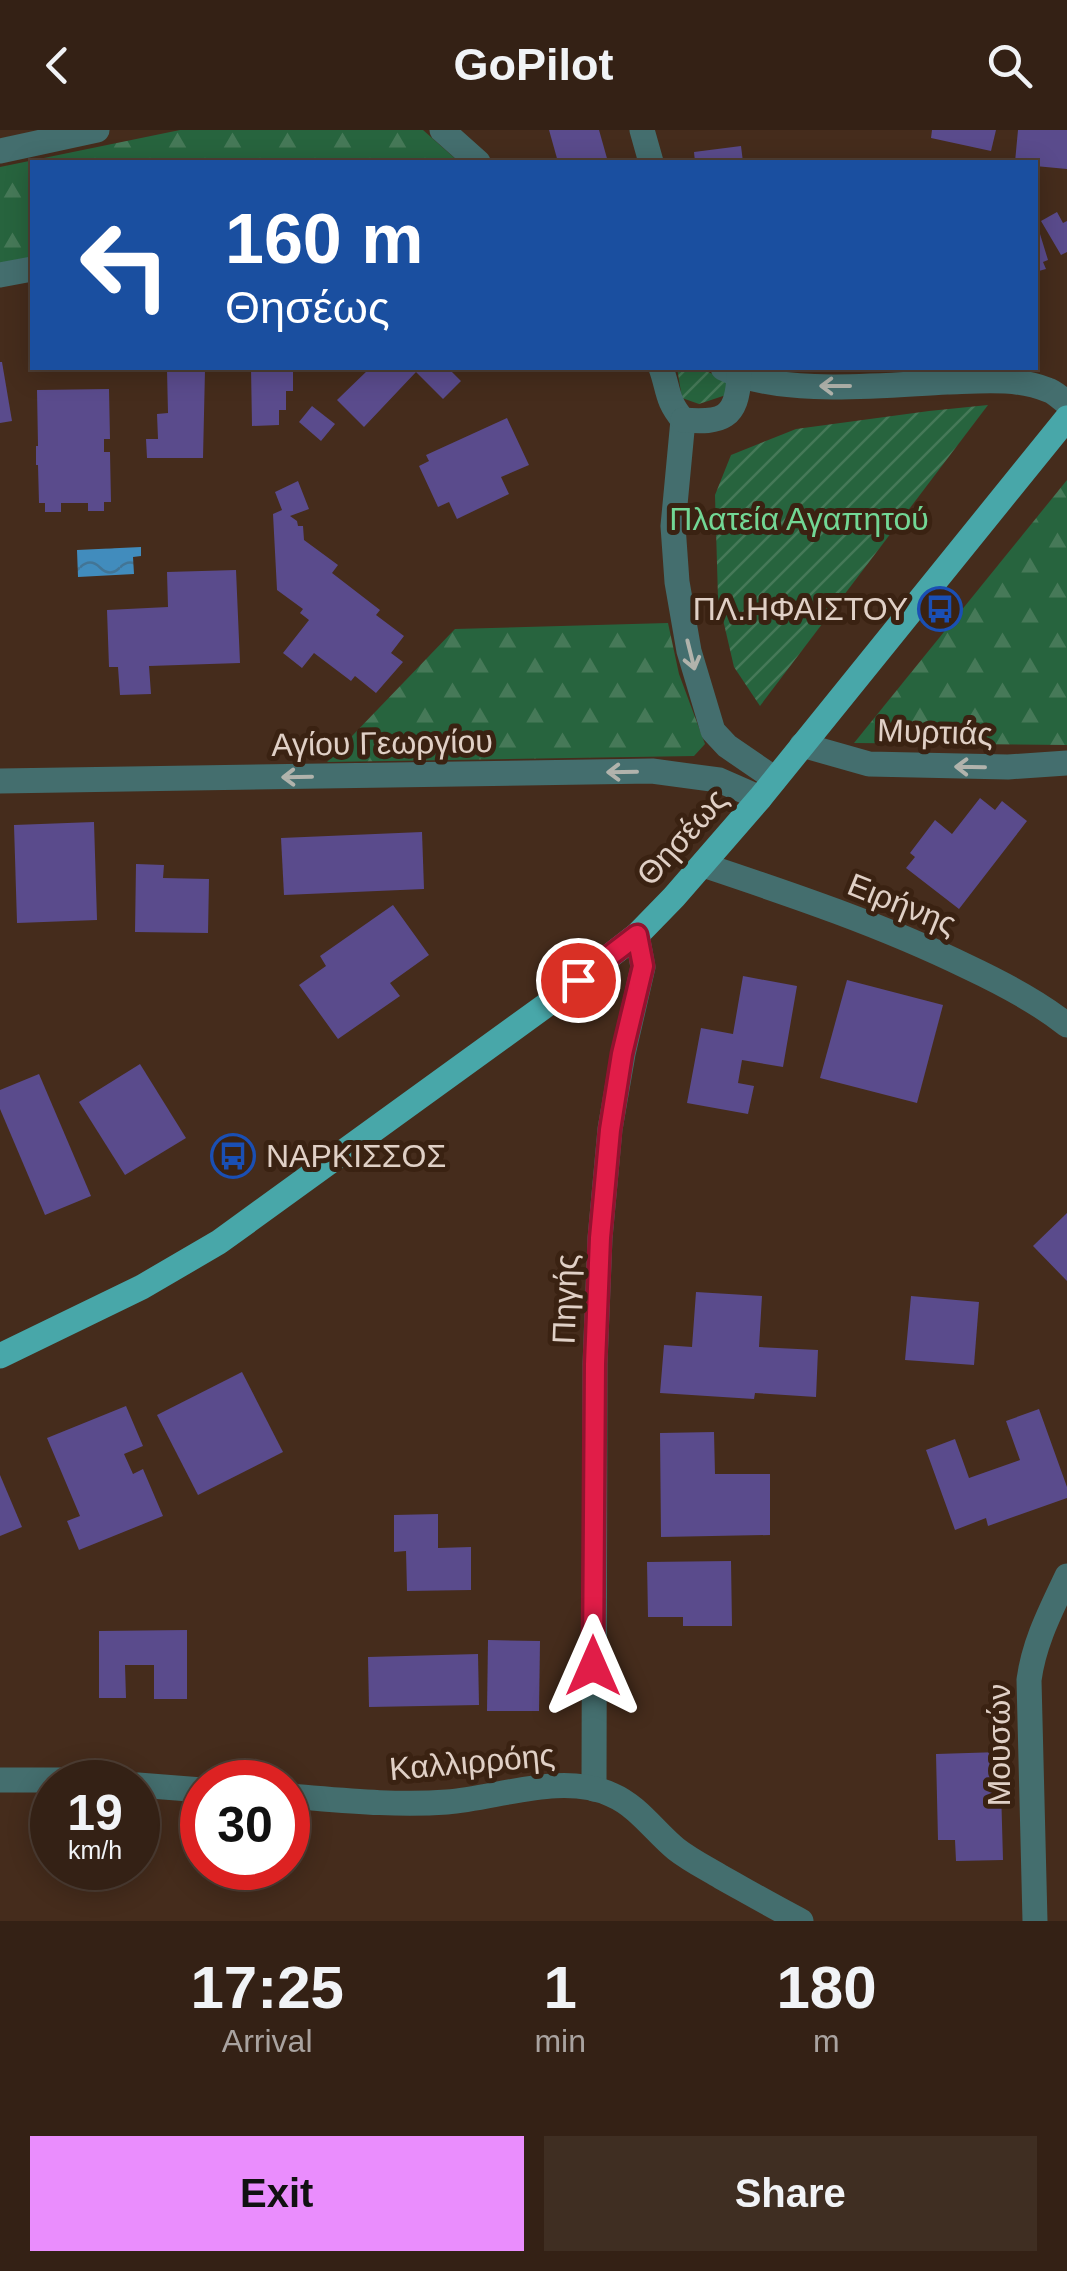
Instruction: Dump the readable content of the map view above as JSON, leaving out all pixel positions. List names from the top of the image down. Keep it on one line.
{"streets":{"main road":["Θησέως"],"street":["Μυρτιάς","Αγίου Γεωργίου","Ειρήνης","Πηγής","Μουσών","Καλλιρρόης"]},"crossings":[["Μυρτιάς","Θησέως"],["Αγίου Γεωργίου","Θησέως"],["Θησέως","Ειρήνης"],["Θησέως","Πηγής"],["Πηγής","Καλλιρρόης"]],"one_way":["Μυρτιάς","Αγίου Γεωργίου"],"parks":["Πλατεία Αγαπητού"],"places":{"bus stop":["ΠΛ.ΗΦΑΙΣΤΟΥ","ΝΑΡΚΙΣΣΟΣ"]},"page":{"header":"GoPilot","turn":["160 m","Θησέως"],"speed":"19 km/h","limit":"30","eta":["17:25","Arrival","1","min","180","m"],"buttons":["Exit","Share"]}}
